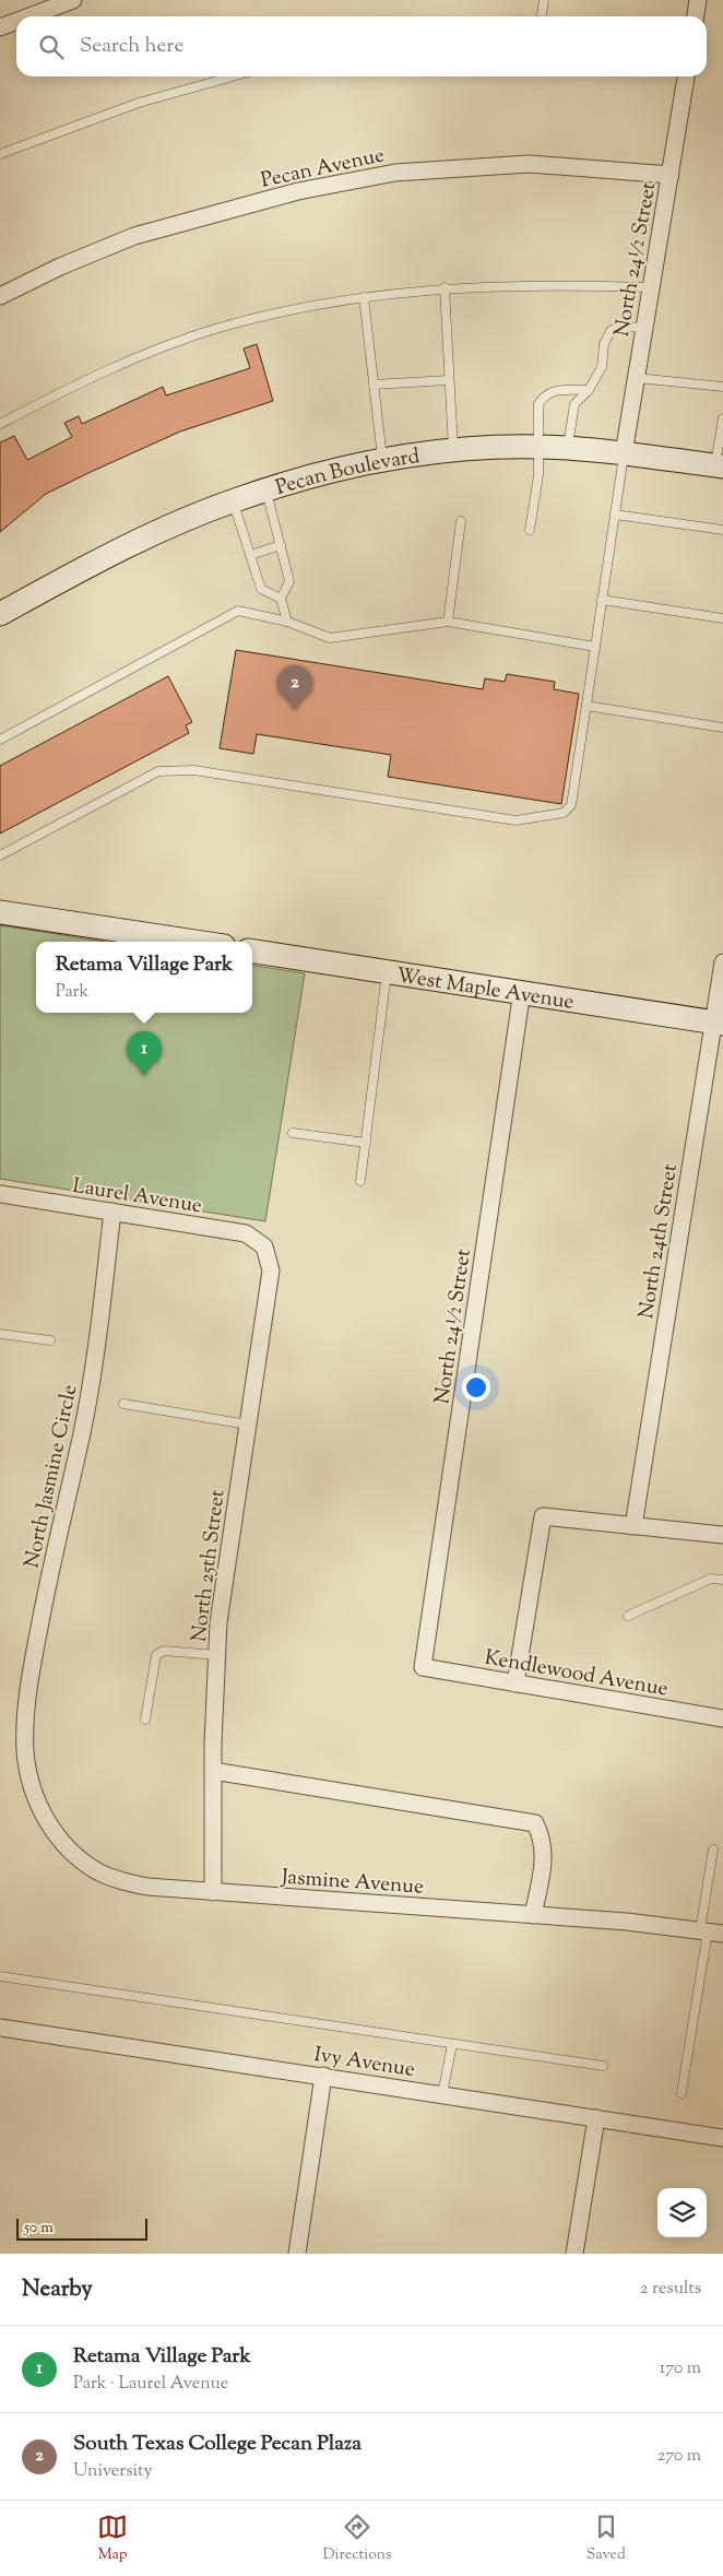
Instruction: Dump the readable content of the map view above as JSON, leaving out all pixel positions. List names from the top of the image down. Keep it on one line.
{"streets":{"main road":["Pecan Boulevard","West Maple Avenue"],"street":["Pecan Avenue","North 24½ Street","Laurel Avenue","North 24th Street","North Jasmine Circle","North 25th Street","Kendlewood Avenue","Jasmine Avenue","Ivy Avenue"]},"crossings":[["Pecan Avenue","North 24½ Street"],["North 24½ Street","Pecan Boulevard"],["North 24½ Street","West Maple Avenue"],["North 24½ Street","Kendlewood Avenue"],["West Maple Avenue","North 24th Street"],["Laurel Avenue","North Jasmine Circle"],["Laurel Avenue","North 25th Street"],["North Jasmine Circle","Jasmine Avenue"],["North 25th Street","Jasmine Avenue"]],"scale_bar":"50 m","page":{"search":"Search here","pins":["2","1"],"popup":["Retama Village Park","Park"],"scale":"50 m","heading":["Nearby","2 results"],"list":[{"mark":"1","name":"Retama Village Park","note":"Park · Laurel Avenue","value":"170 m"},{"mark":"2","name":"South Texas College Pecan Plaza","note":"University","value":"270 m"}],"nav":["Map","Directions","Saved"]}}
